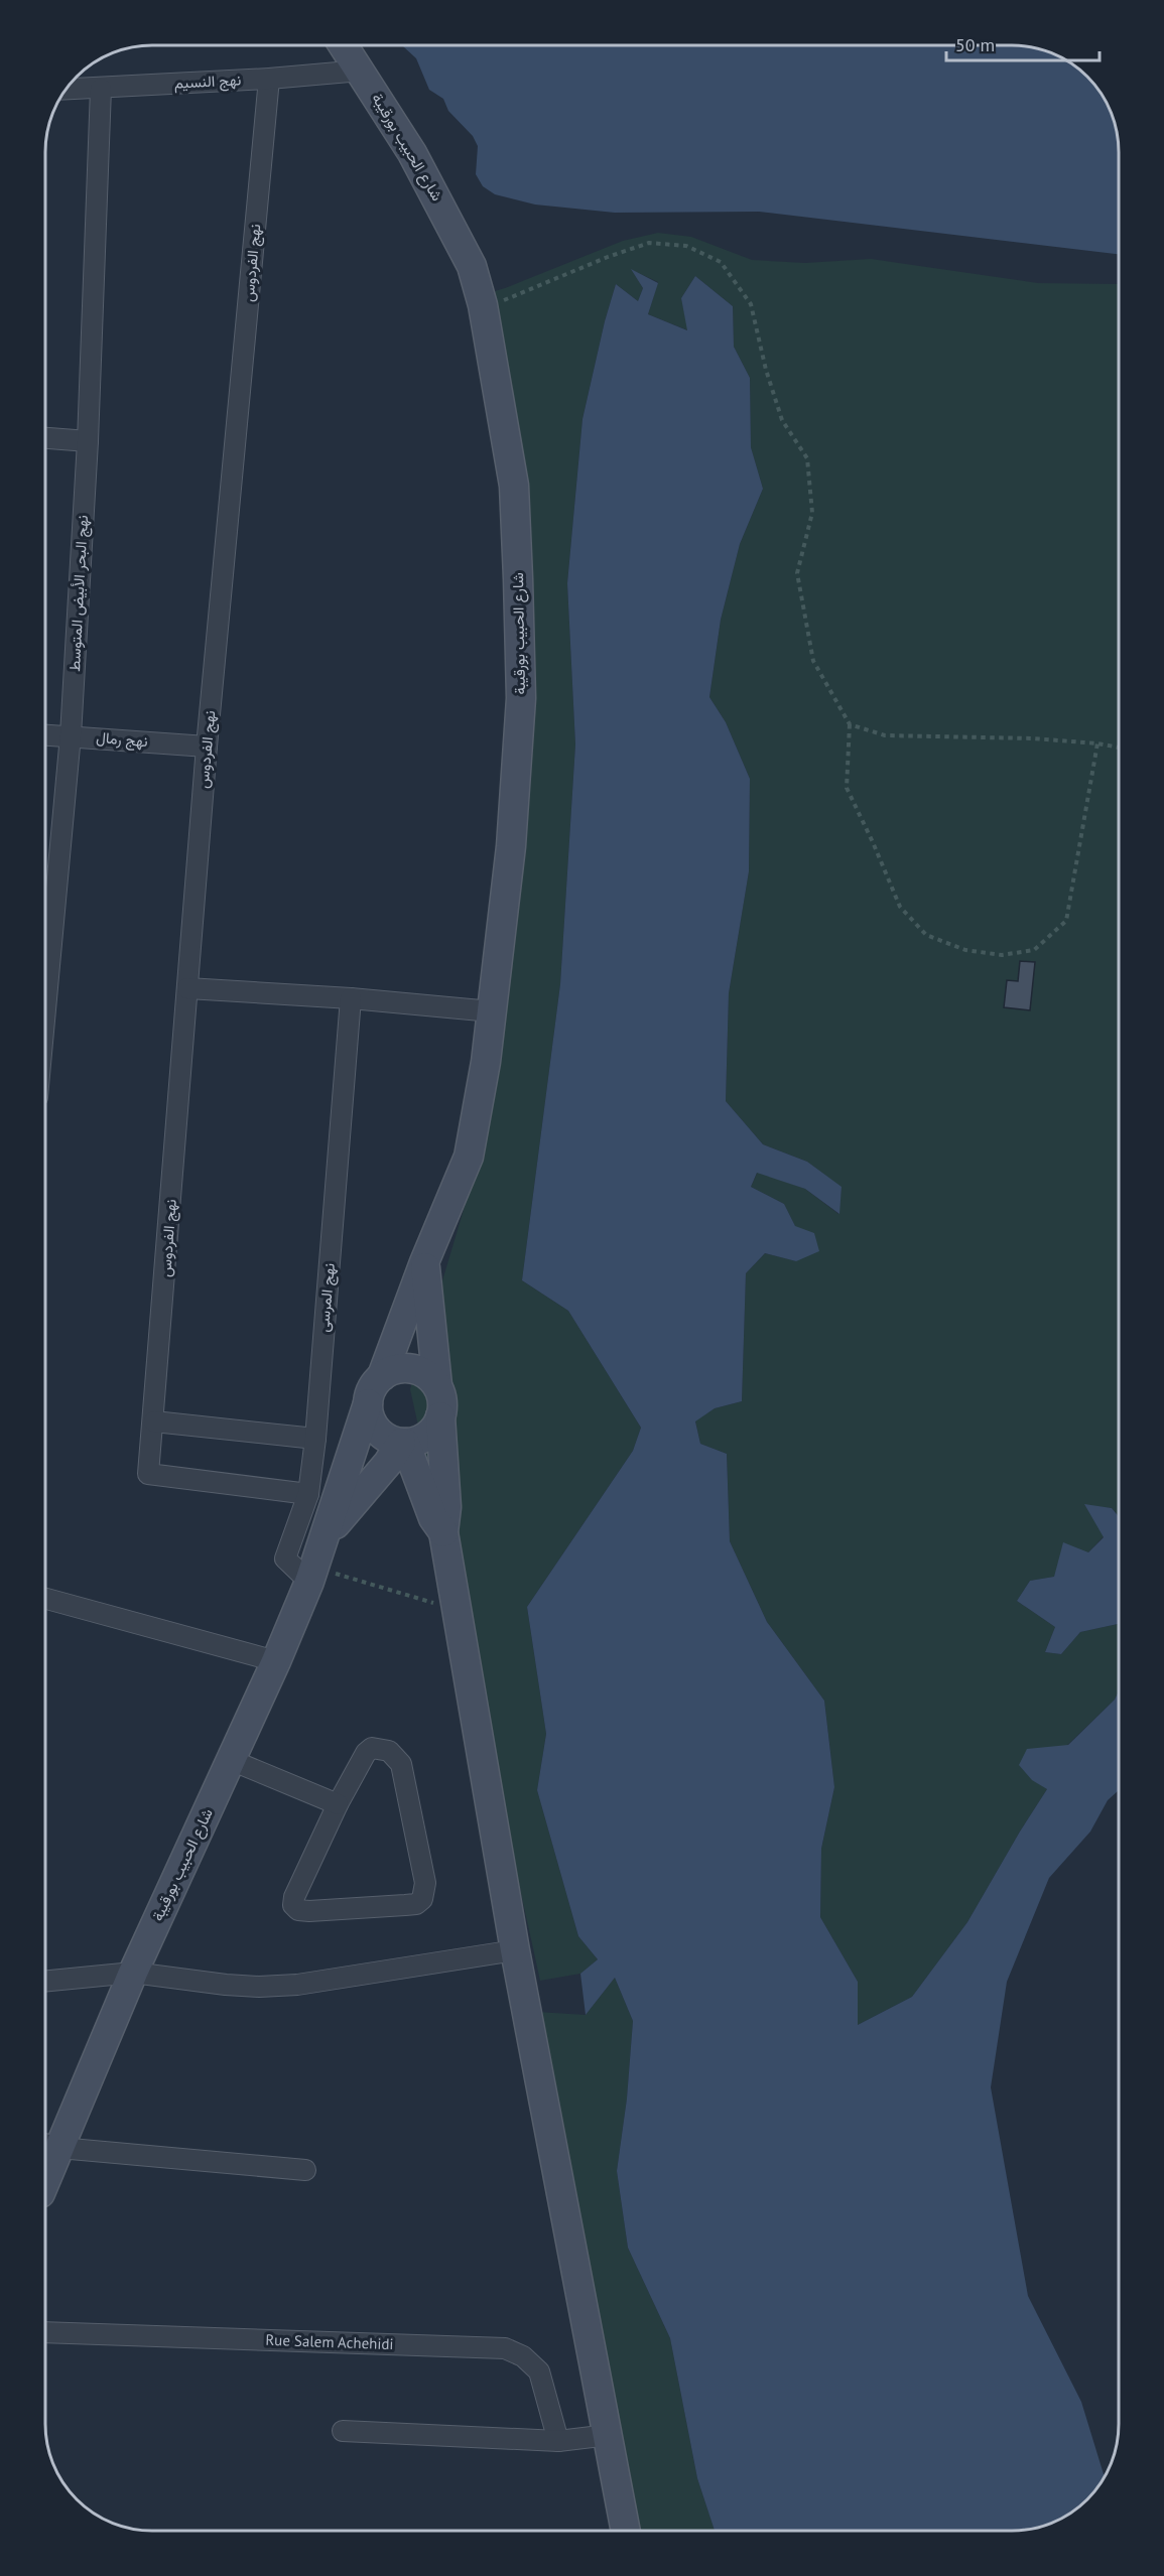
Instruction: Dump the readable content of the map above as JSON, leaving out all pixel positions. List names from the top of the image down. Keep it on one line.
{"streets":{"street":["نهج النسيم","شارع الحبيب بورقيبة","نهج الفردوس","نهج البحر الأبيض المتوسط","نهج رمال","نهج المرسى","Rue Salem Achehidi"]},"crossings":[["نهج النسيم","شارع الحبيب بورقيبة"],["نهج النسيم","نهج الفردوس"],["نهج النسيم","نهج البحر الأبيض المتوسط"],["شارع الحبيب بورقيبة","نهج المرسى"],["نهج الفردوس","نهج رمال"],["نهج الفردوس","نهج المرسى"],["نهج البحر الأبيض المتوسط","نهج رمال"]],"scale_bar":"50 m"}
